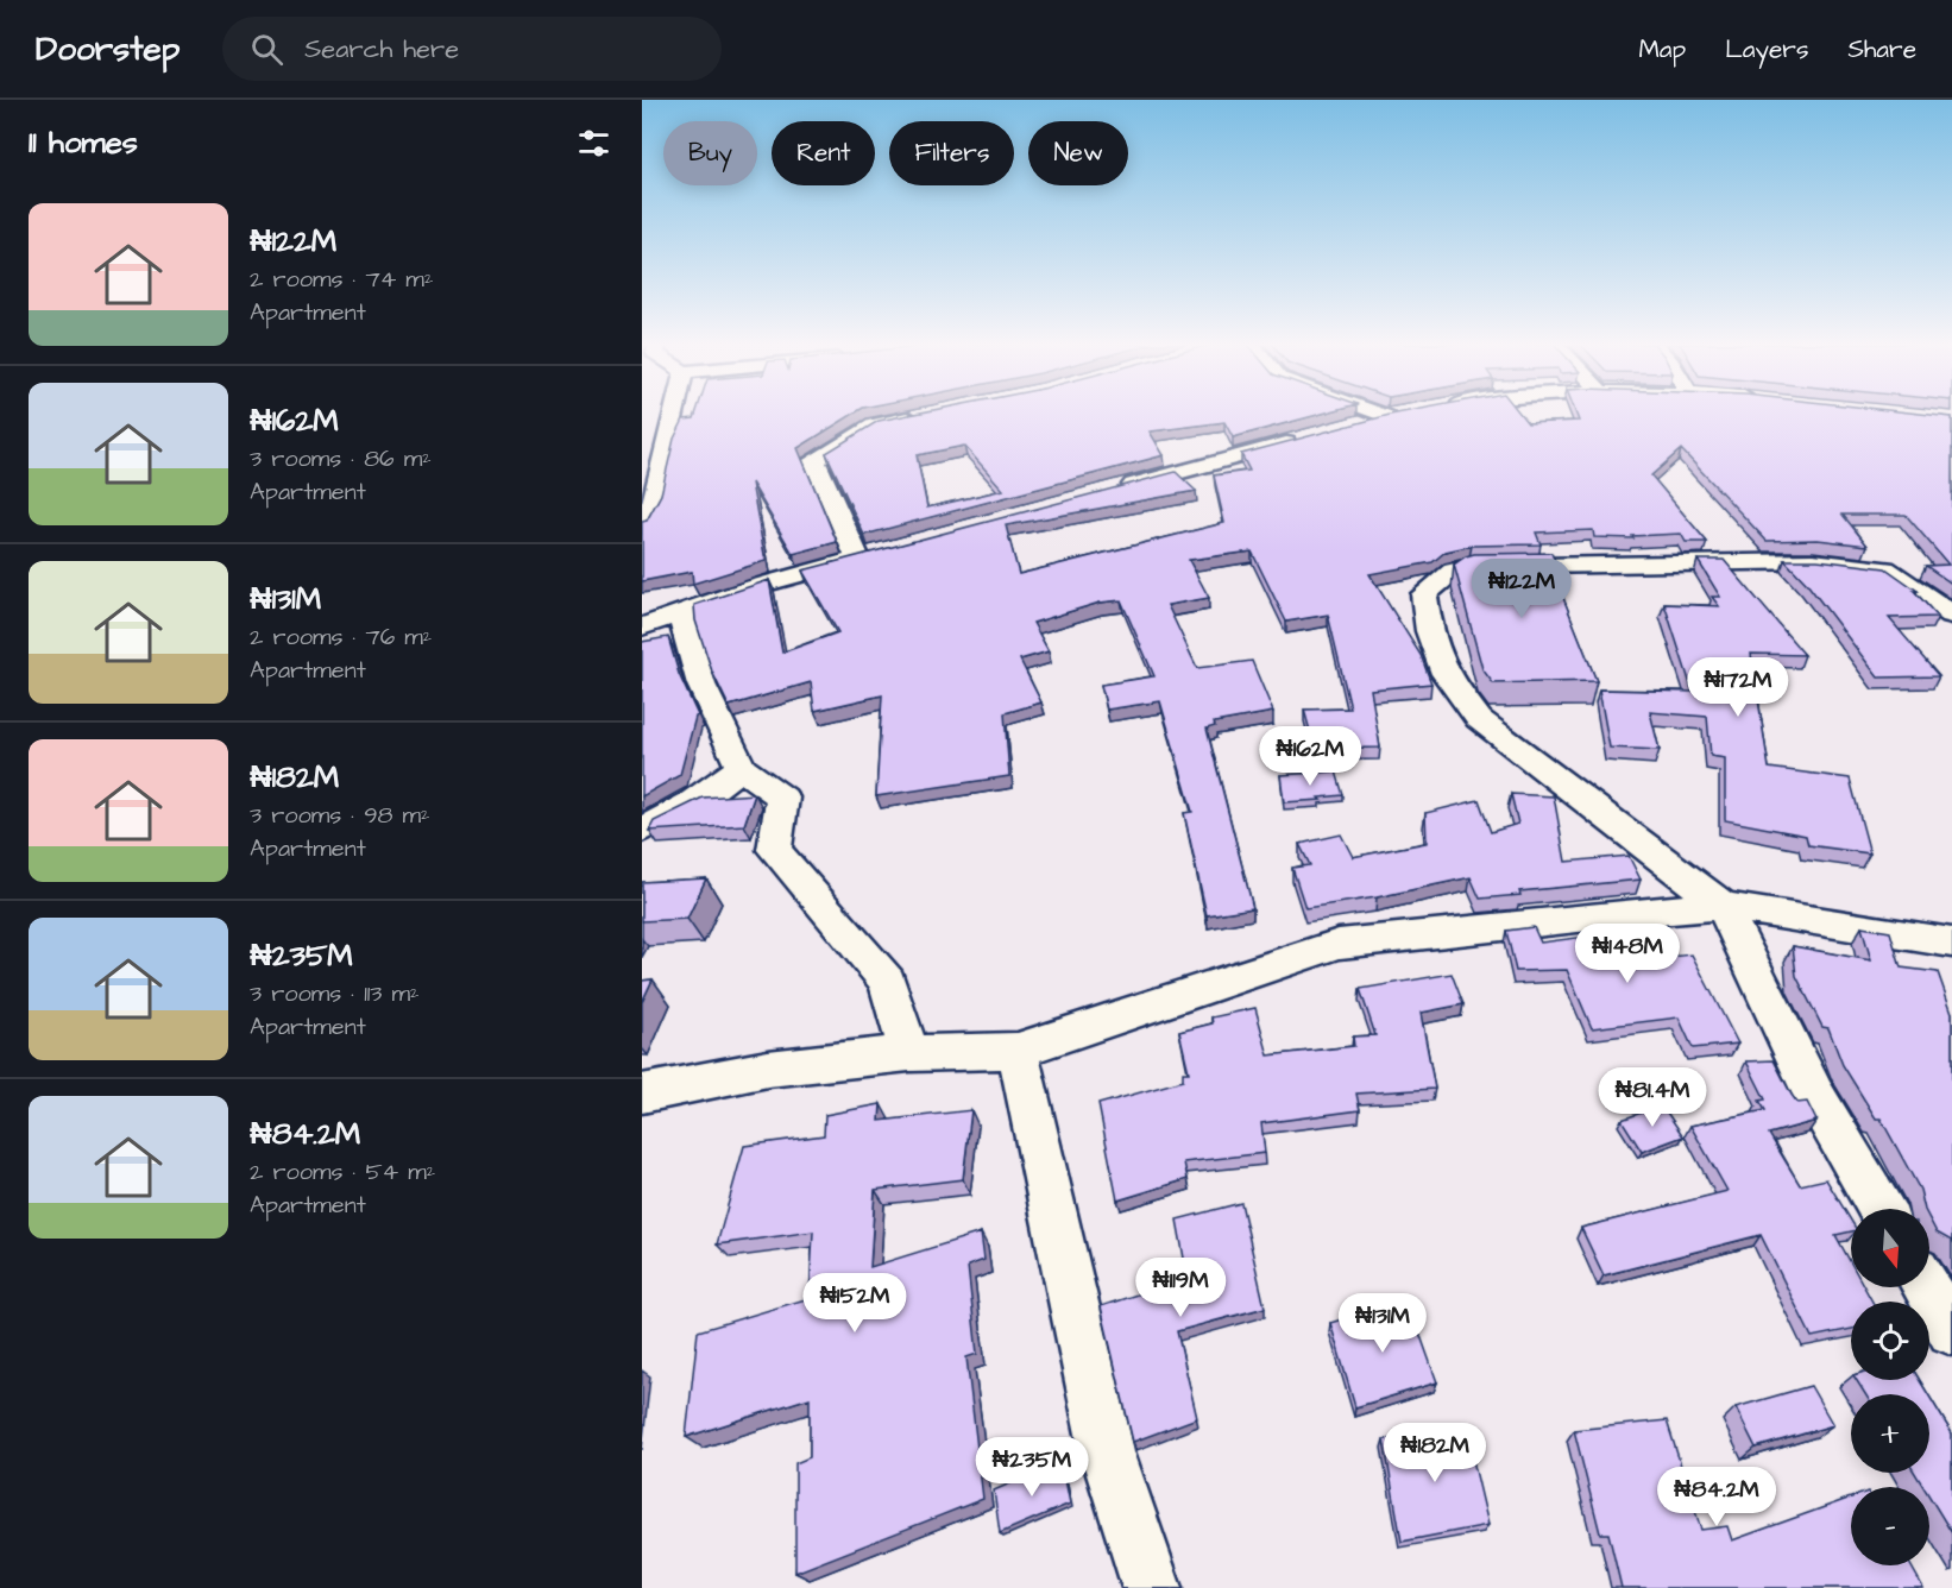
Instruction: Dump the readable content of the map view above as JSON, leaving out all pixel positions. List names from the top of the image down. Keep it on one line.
{"north":"bottom","page":{"header":"Doorstep","search":"Search here","nav":["Map","Layers","Share"],"heading":"11 homes","chip":["Buy","Rent","Filters","New"],"list":[{"name":"₦122M","note":"2 rooms · 74 m² · Apartment"},{"name":"₦162M","note":"3 rooms · 86 m² · Apartment"},{"name":"₦131M","note":"2 rooms · 76 m² · Apartment"},{"name":"₦182M","note":"3 rooms · 98 m² · Apartment"},{"name":"₦235M","note":"3 rooms · 113 m² · Apartment"},{"name":"₦84.2M","note":"2 rooms · 54 m² · Apartment"}],"price":["₦122M","₦172M","₦162M","₦148M","₦81.4M","₦119M","₦152M","₦131M","₦182M","₦235M","₦84.2M"],"map_buttons":["+","−"]}}
